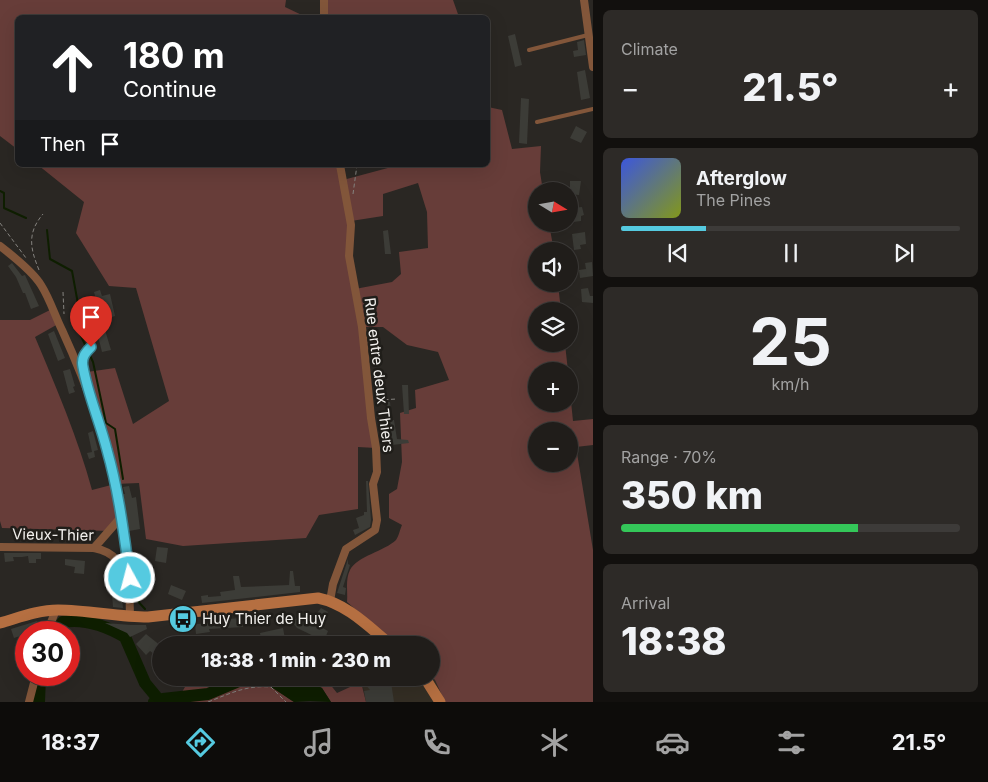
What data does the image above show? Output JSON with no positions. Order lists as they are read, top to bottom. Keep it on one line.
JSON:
{"streets":{"street":["Rue entre deux Thiers","Vieux-Thier"]},"places":{"bus stop":["Huy Thier de Huy"]},"north":"right","page":{"tile":["Climate",["25","km/h"],["Range · 70%","350 km"],["Arrival","18:38"]],"turn":["180 m","Continue"],"heat":["−","21.5°","+"],"then":"Then","song":["Afterglow","The Pines"],"map_buttons":["+","−"],"limit":"30","trip":"18:38 · 1 min · 230 m","tabs":["18:37","21.5°"]}}
